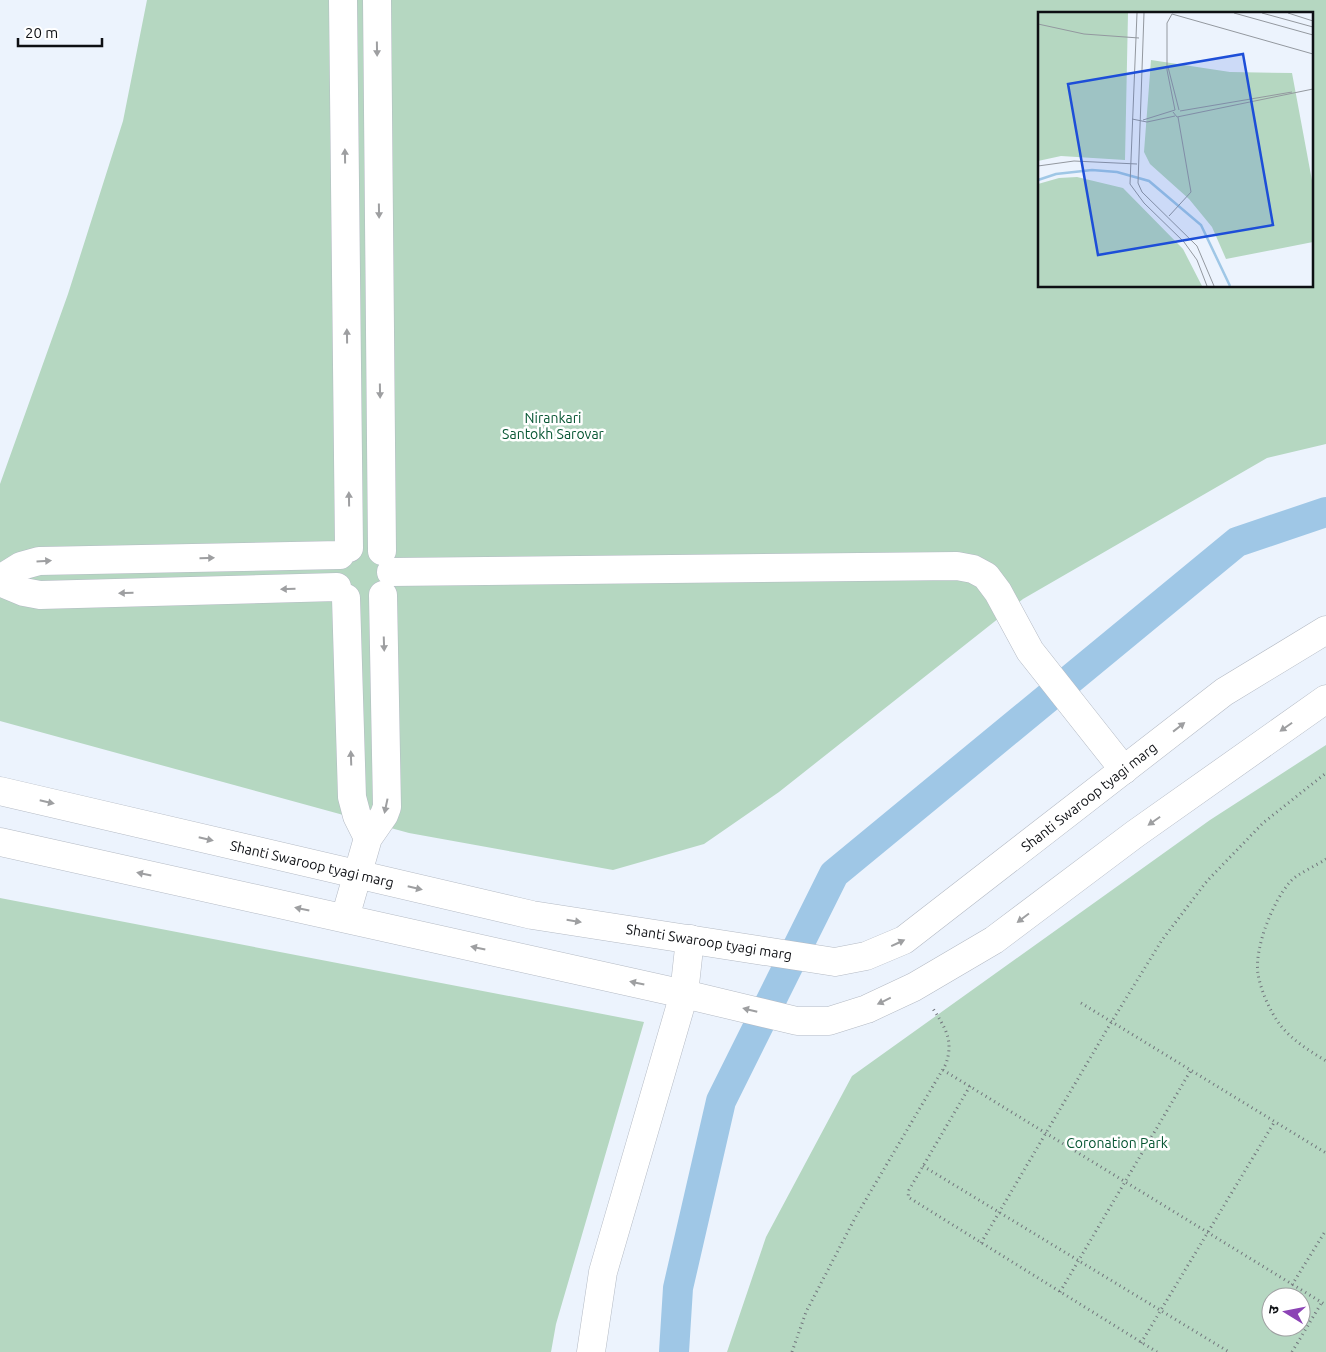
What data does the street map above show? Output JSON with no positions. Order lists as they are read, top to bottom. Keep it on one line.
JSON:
{"streets":{"main road":["Shanti Swaroop tyagi marg"]},"parks":["Nirankari Santokh Sarovar","Coronation Park"],"scale_bar":"20 m","north":"left"}
